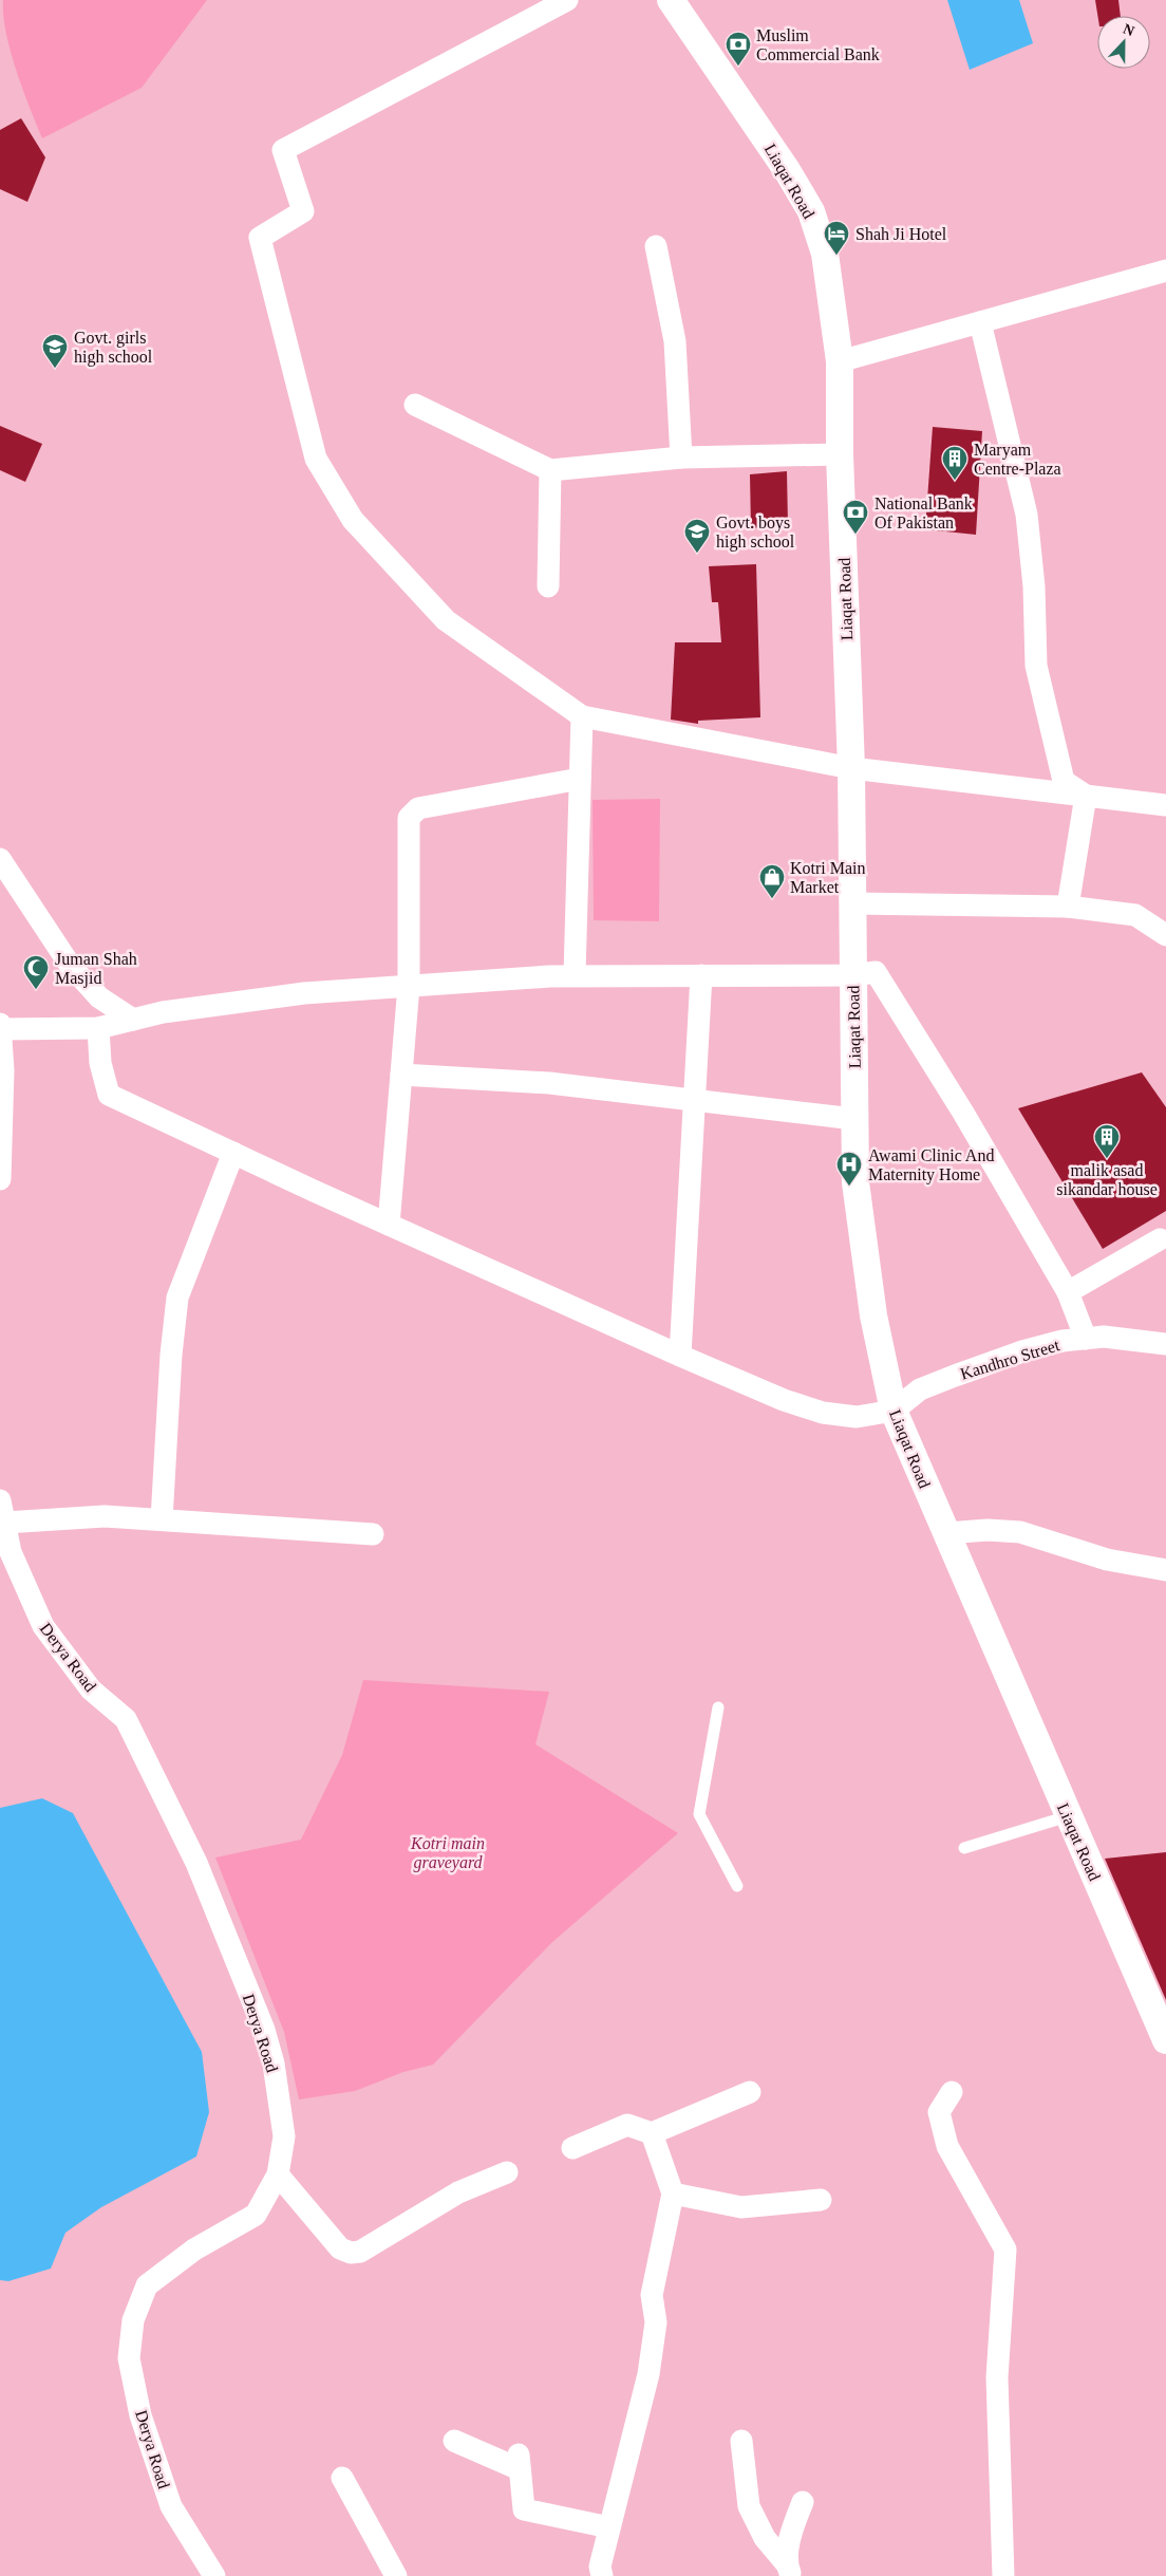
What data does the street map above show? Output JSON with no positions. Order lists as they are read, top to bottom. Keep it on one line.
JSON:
{"streets":{"street":["Liaqat Road","Kandhro Street","Derya Road"]},"crossings":[["Liaqat Road","Kandhro Street"]],"parks":["Kotri main graveyard"],"places":{"bank":["Muslim Commercial Bank","National Bank Of Pakistan"],"hotel":["Shah Ji Hotel"],"school or university":["Govt. girls high school","Govt. boys high school"],"building":["Maryam Centre-Plaza","malik asad sikandar house"],"shop":["Kotri Main Market"],"mosque":["Juman Shah Masjid"],"hospital":["Awami Clinic And Maternity Home"]},"north":"top"}
